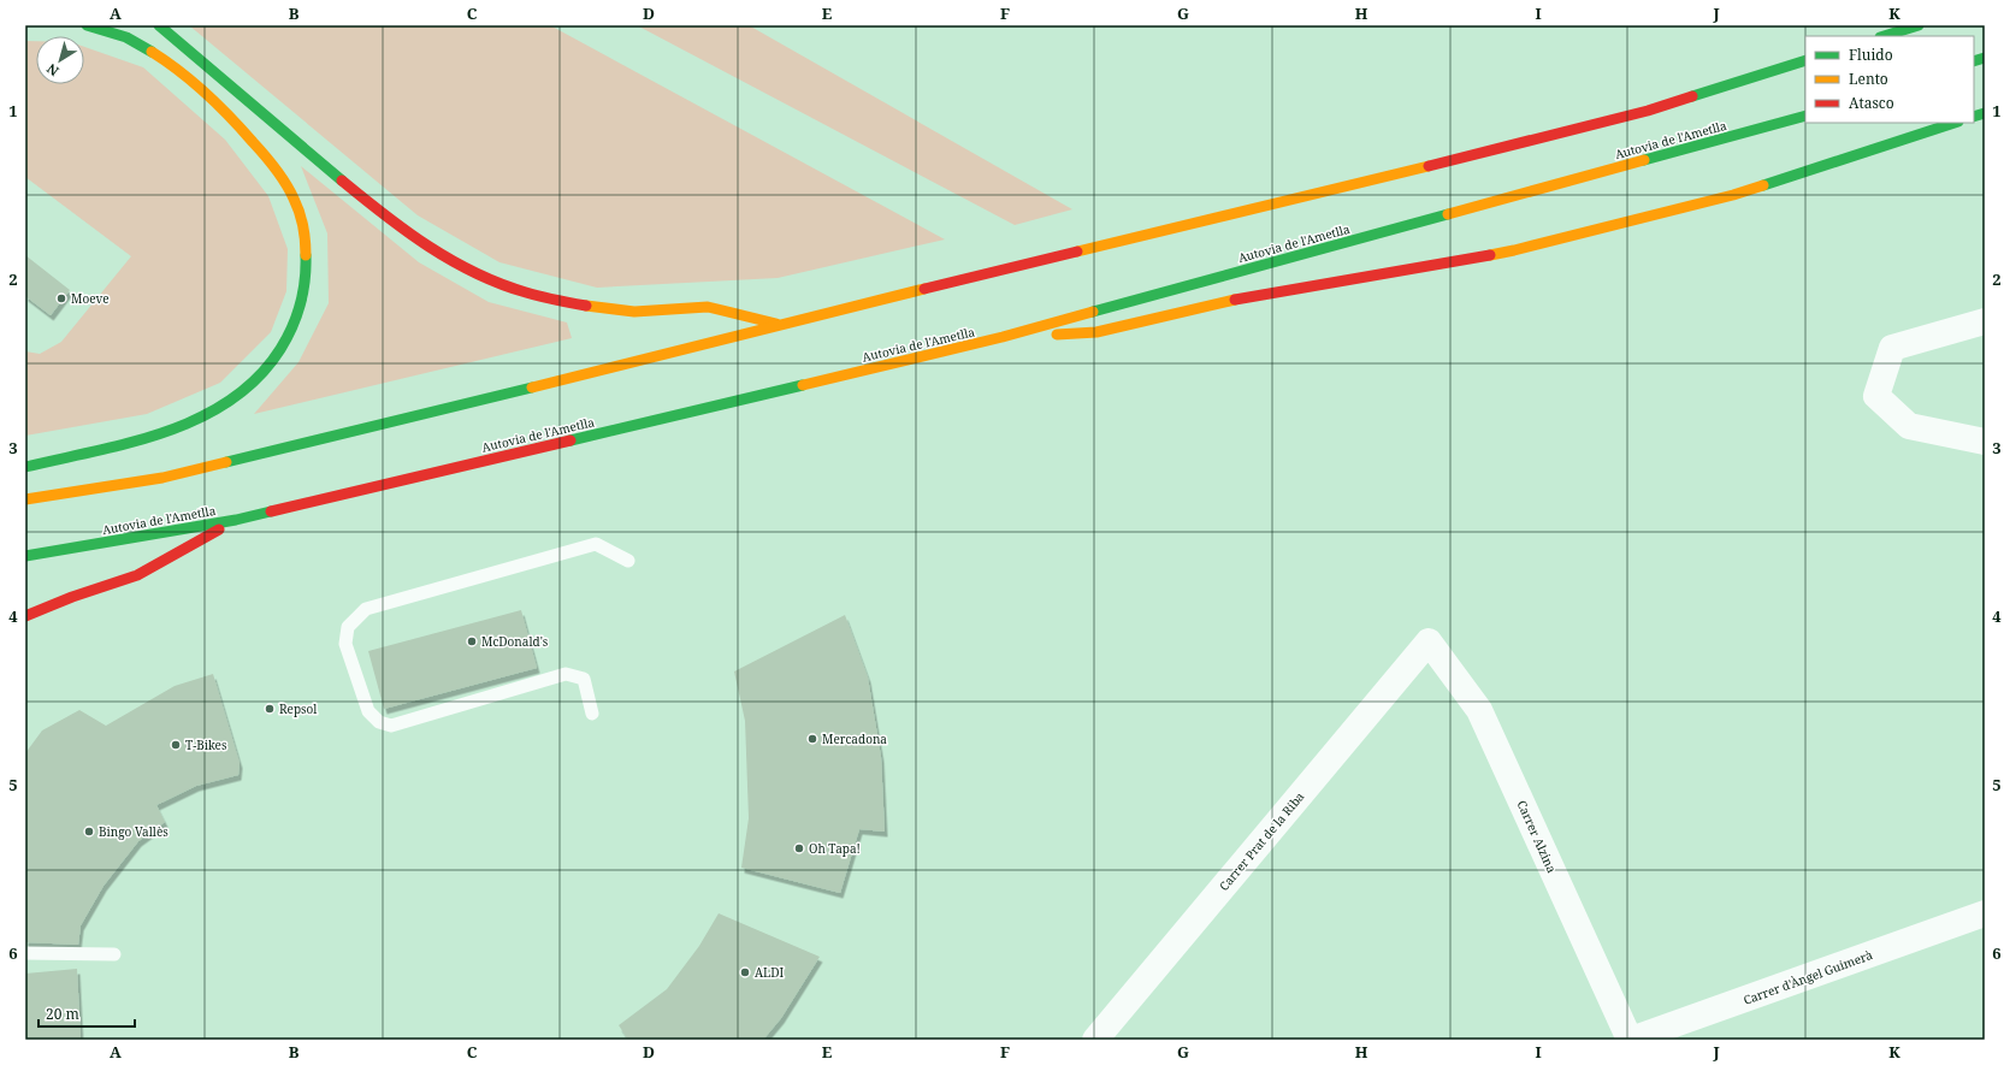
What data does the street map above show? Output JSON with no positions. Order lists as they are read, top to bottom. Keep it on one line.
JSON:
{"streets":{"highway":["Autovia de l'Ametlla"],"street":["Carrer Alzina","Carrer Prat de la Riba","Carrer d'Àngel Guimerà"]},"crossings":[["Carrer Alzina","Carrer Prat de la Riba"],["Carrer Alzina","Carrer d'Àngel Guimerà"]],"places":["Moeve","McDonald's","Repsol","Mercadona","T-Bikes","Bingo Vallès","Oh Tapa!","ALDI"],"legend":["Fluido","Lento","Atasco"],"scale_bar":"20 m","north":"bottom left","grid":{"columns":["A","B","C","D","E","F","G","H","I","J","K"],"rows":["1","2","3","4","5","6"]}}
